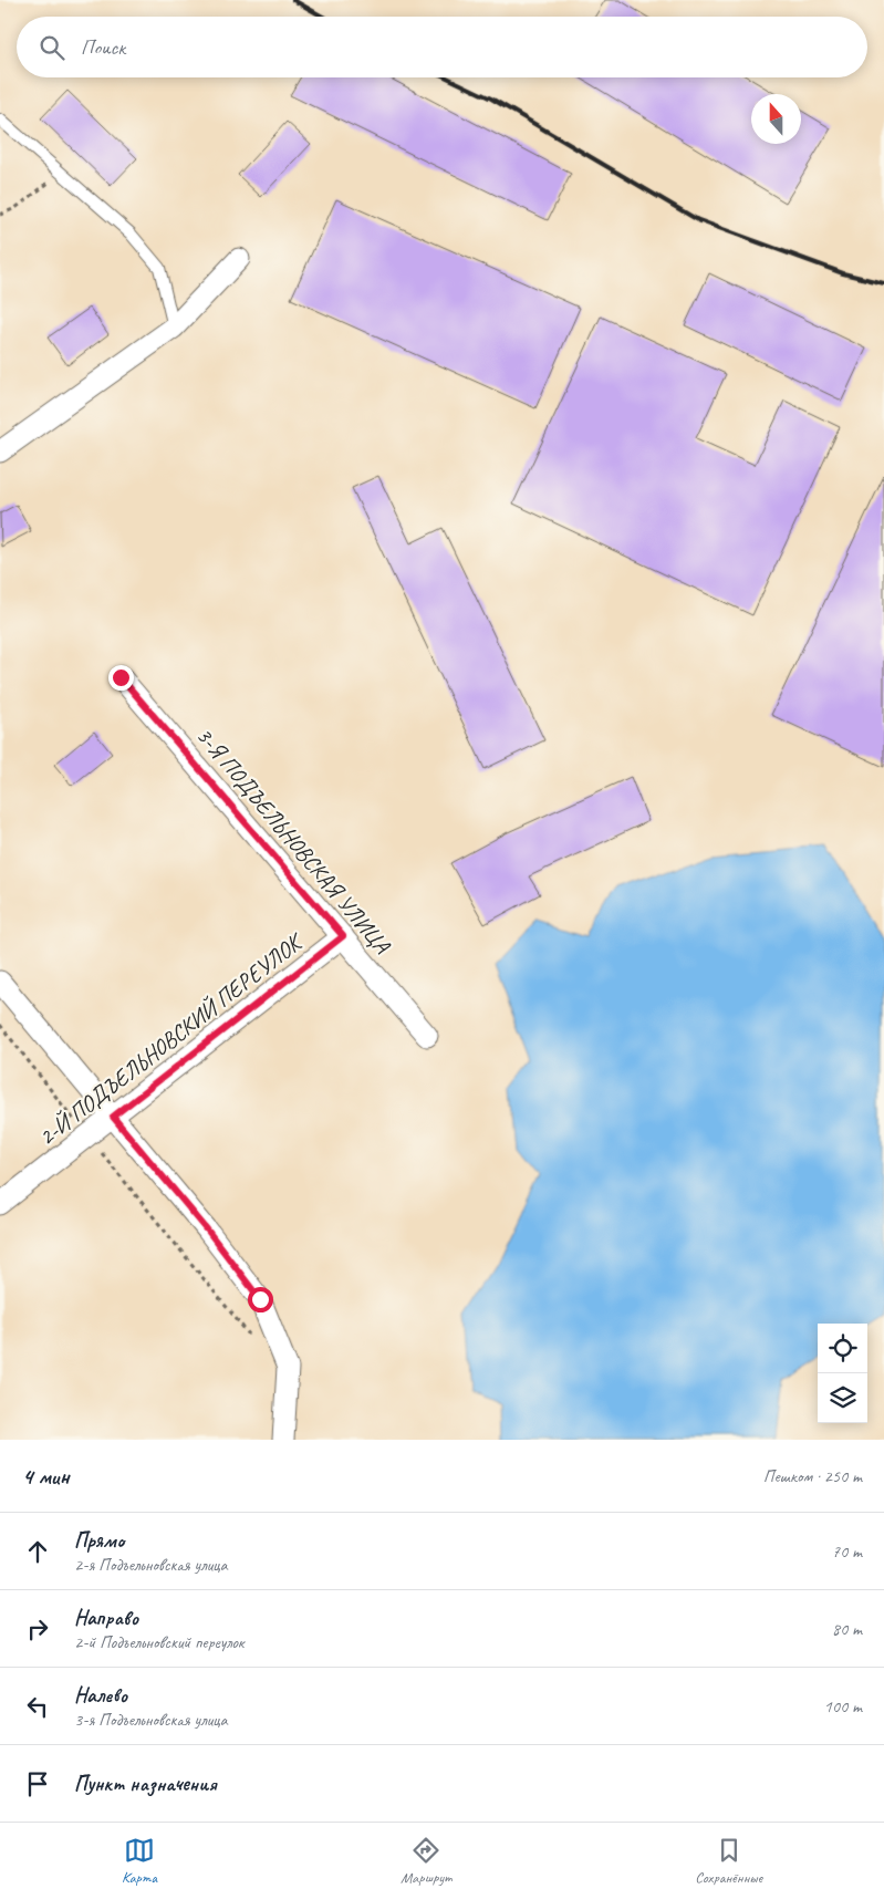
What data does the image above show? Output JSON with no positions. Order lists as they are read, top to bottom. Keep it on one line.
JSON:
{"streets":{"street":["3-Я ПОДЪЕЛЬНОВСКАЯ УЛИЦА","2-Й ПОДЪЕЛЬНОВСКИЙ ПЕРЕУЛОК"]},"crossings":[["3-Я ПОДЪЕЛЬНОВСКАЯ УЛИЦА","2-Й ПОДЪЕЛЬНОВСКИЙ ПЕРЕУЛОК"]],"north":"top","page":{"search":"Поиск","heading":["4 мин","Пешком · 250 m"],"list":[["Прямо","2-я Подъельновская улица","70 m"],["Направо","2-й Подъельновский переулок","80 m"],["Налево","3-я Подъельновская улица","100 m"],"Пункт назначения"],"nav":["Карта","Маршрут","Сохранённые"]}}
